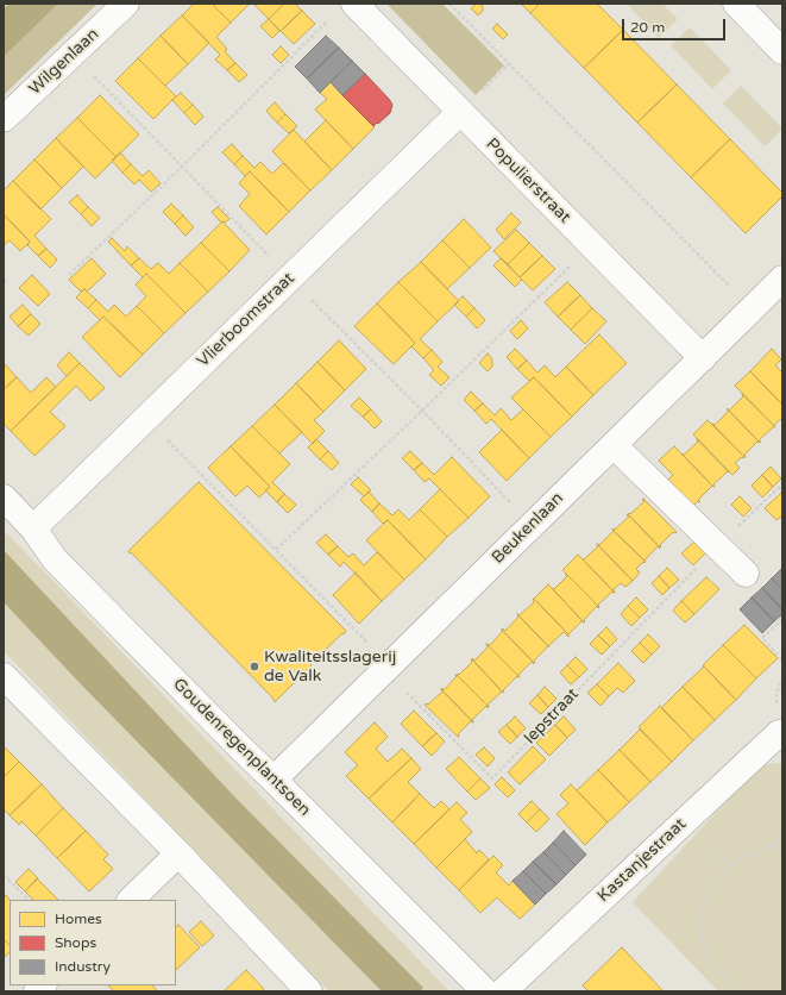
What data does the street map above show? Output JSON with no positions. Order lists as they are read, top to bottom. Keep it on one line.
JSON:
{"streets":{"street":["Wilgenlaan","Populierstraat","Vlierboomstraat","Beukenlaan","Goudenregenplantsoen","Kastanjestraat"],"path":["Iepstraat"]},"crossings":[["Populierstraat","Vlierboomstraat"],["Populierstraat","Beukenlaan"],["Vlierboomstraat","Goudenregenplantsoen"],["Beukenlaan","Iepstraat"],["Beukenlaan","Goudenregenplantsoen"]],"places":["Kwaliteitsslagerij de Valk"],"legend":["Homes","Shops","Industry"],"scale_bar":"20 m"}
